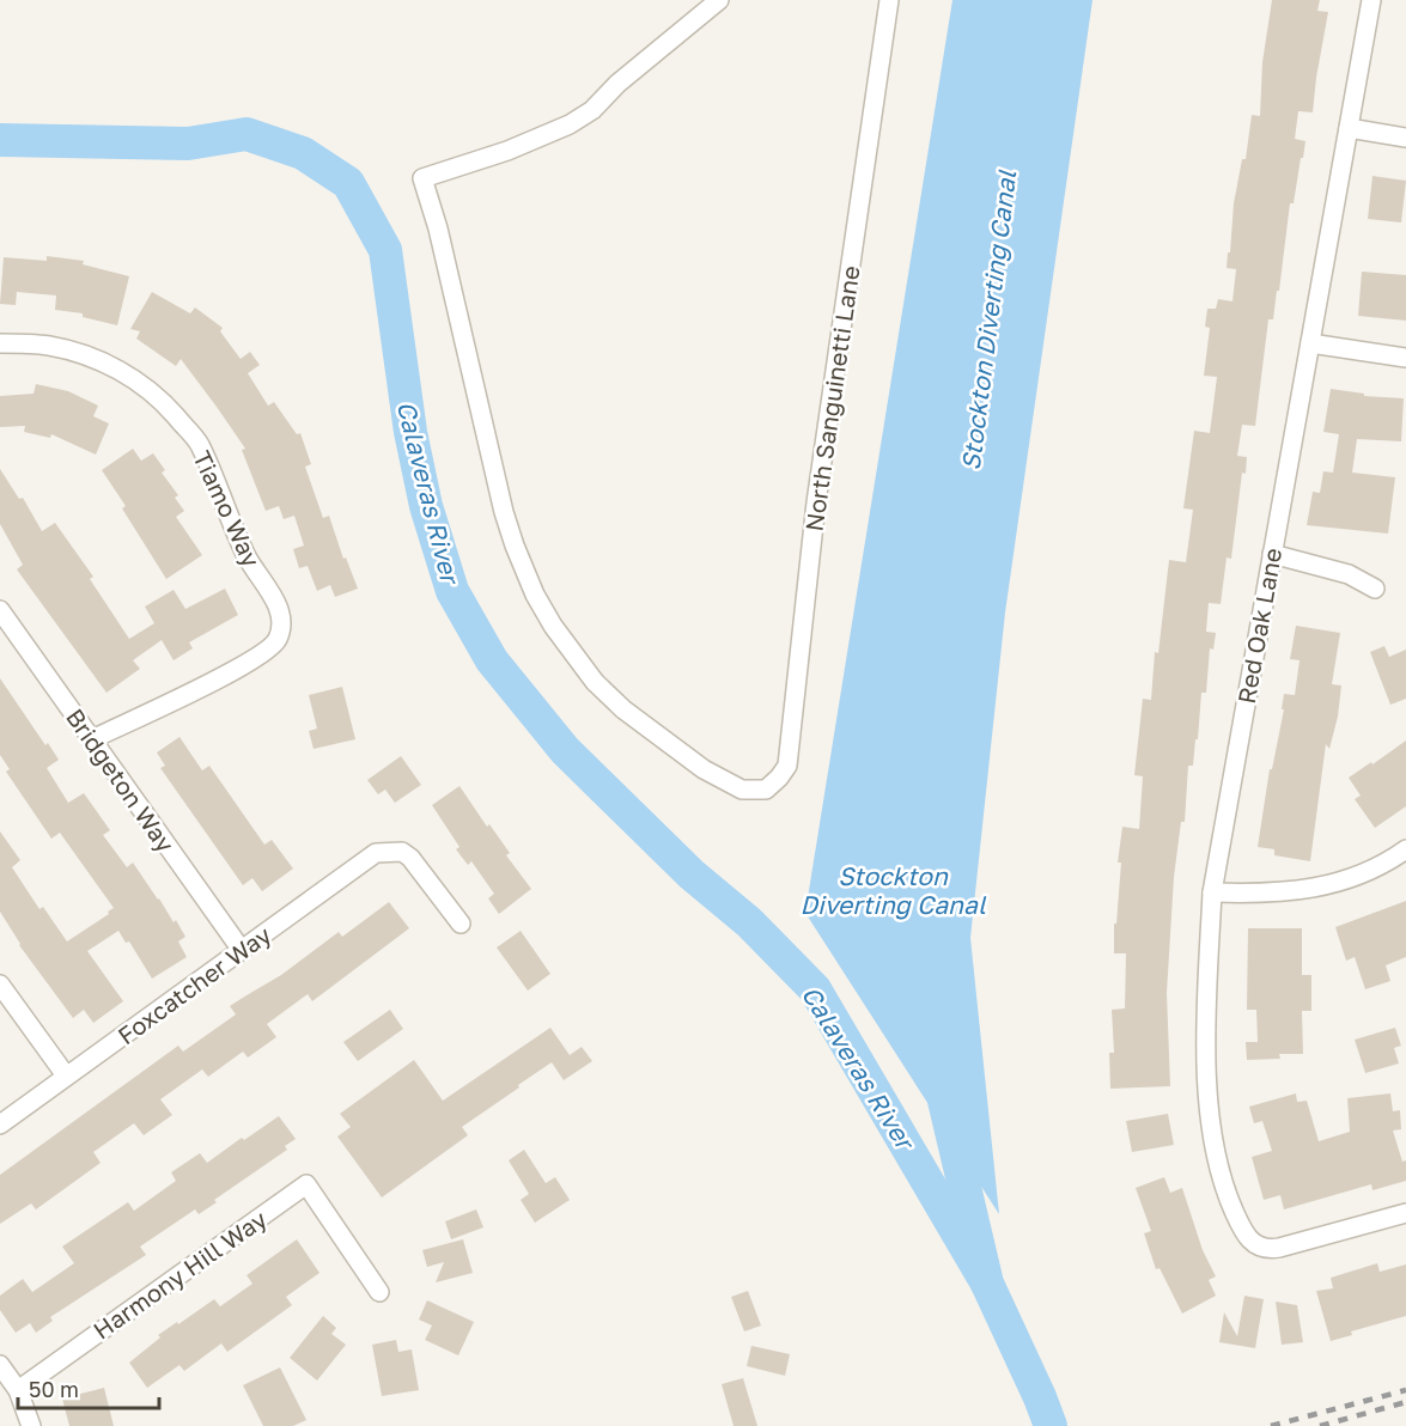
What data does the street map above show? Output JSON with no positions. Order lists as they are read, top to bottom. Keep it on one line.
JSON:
{"streets":{"street":["North Sanguinetti Lane","Tiamo Way","Red Oak Lane","Bridgeton Way","Foxcatcher Way","Harmony Hill Way"]},"crossings":[["Tiamo Way","Bridgeton Way"],["Bridgeton Way","Foxcatcher Way"]],"water":["Stockton Diverting Canal","Calaveras River"],"scale_bar":"50 m"}
